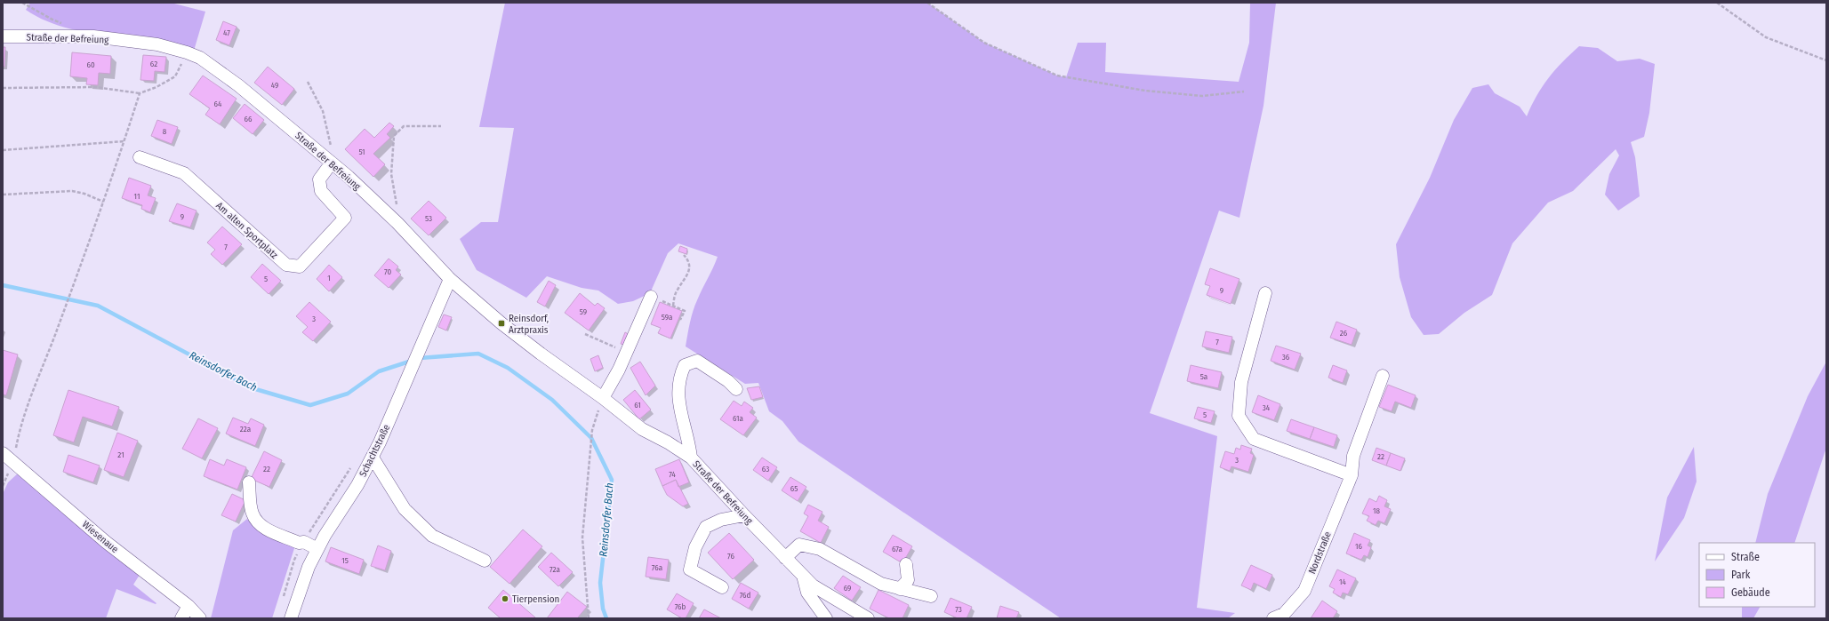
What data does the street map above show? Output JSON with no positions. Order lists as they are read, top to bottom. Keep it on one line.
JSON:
{"streets":{"street":["Straße der Befreiung","Am alten Sportplatz","Schachtstraße","Wiesenaue","Nordstraße"]},"crossings":[["Straße der Befreiung","Am alten Sportplatz"],["Straße der Befreiung","Schachtstraße"]],"water":["Reinsdorfer Bach"],"places":{"transit":["Reinsdorf, Arztpraxis"],"other":["Tierpension"]},"house_numbers":["47","62","60","49","64","66","8","51","11","9","53","7","70","1","5","9","59","59a","3","26","7","36","5a","61","34","5","61a","22a","21","22","3","22","63","74","65","18","16","67a","76","15","76a","72a","14","69","76d","76b","73"],"legend":["Straße","Park","Gebäude"]}
